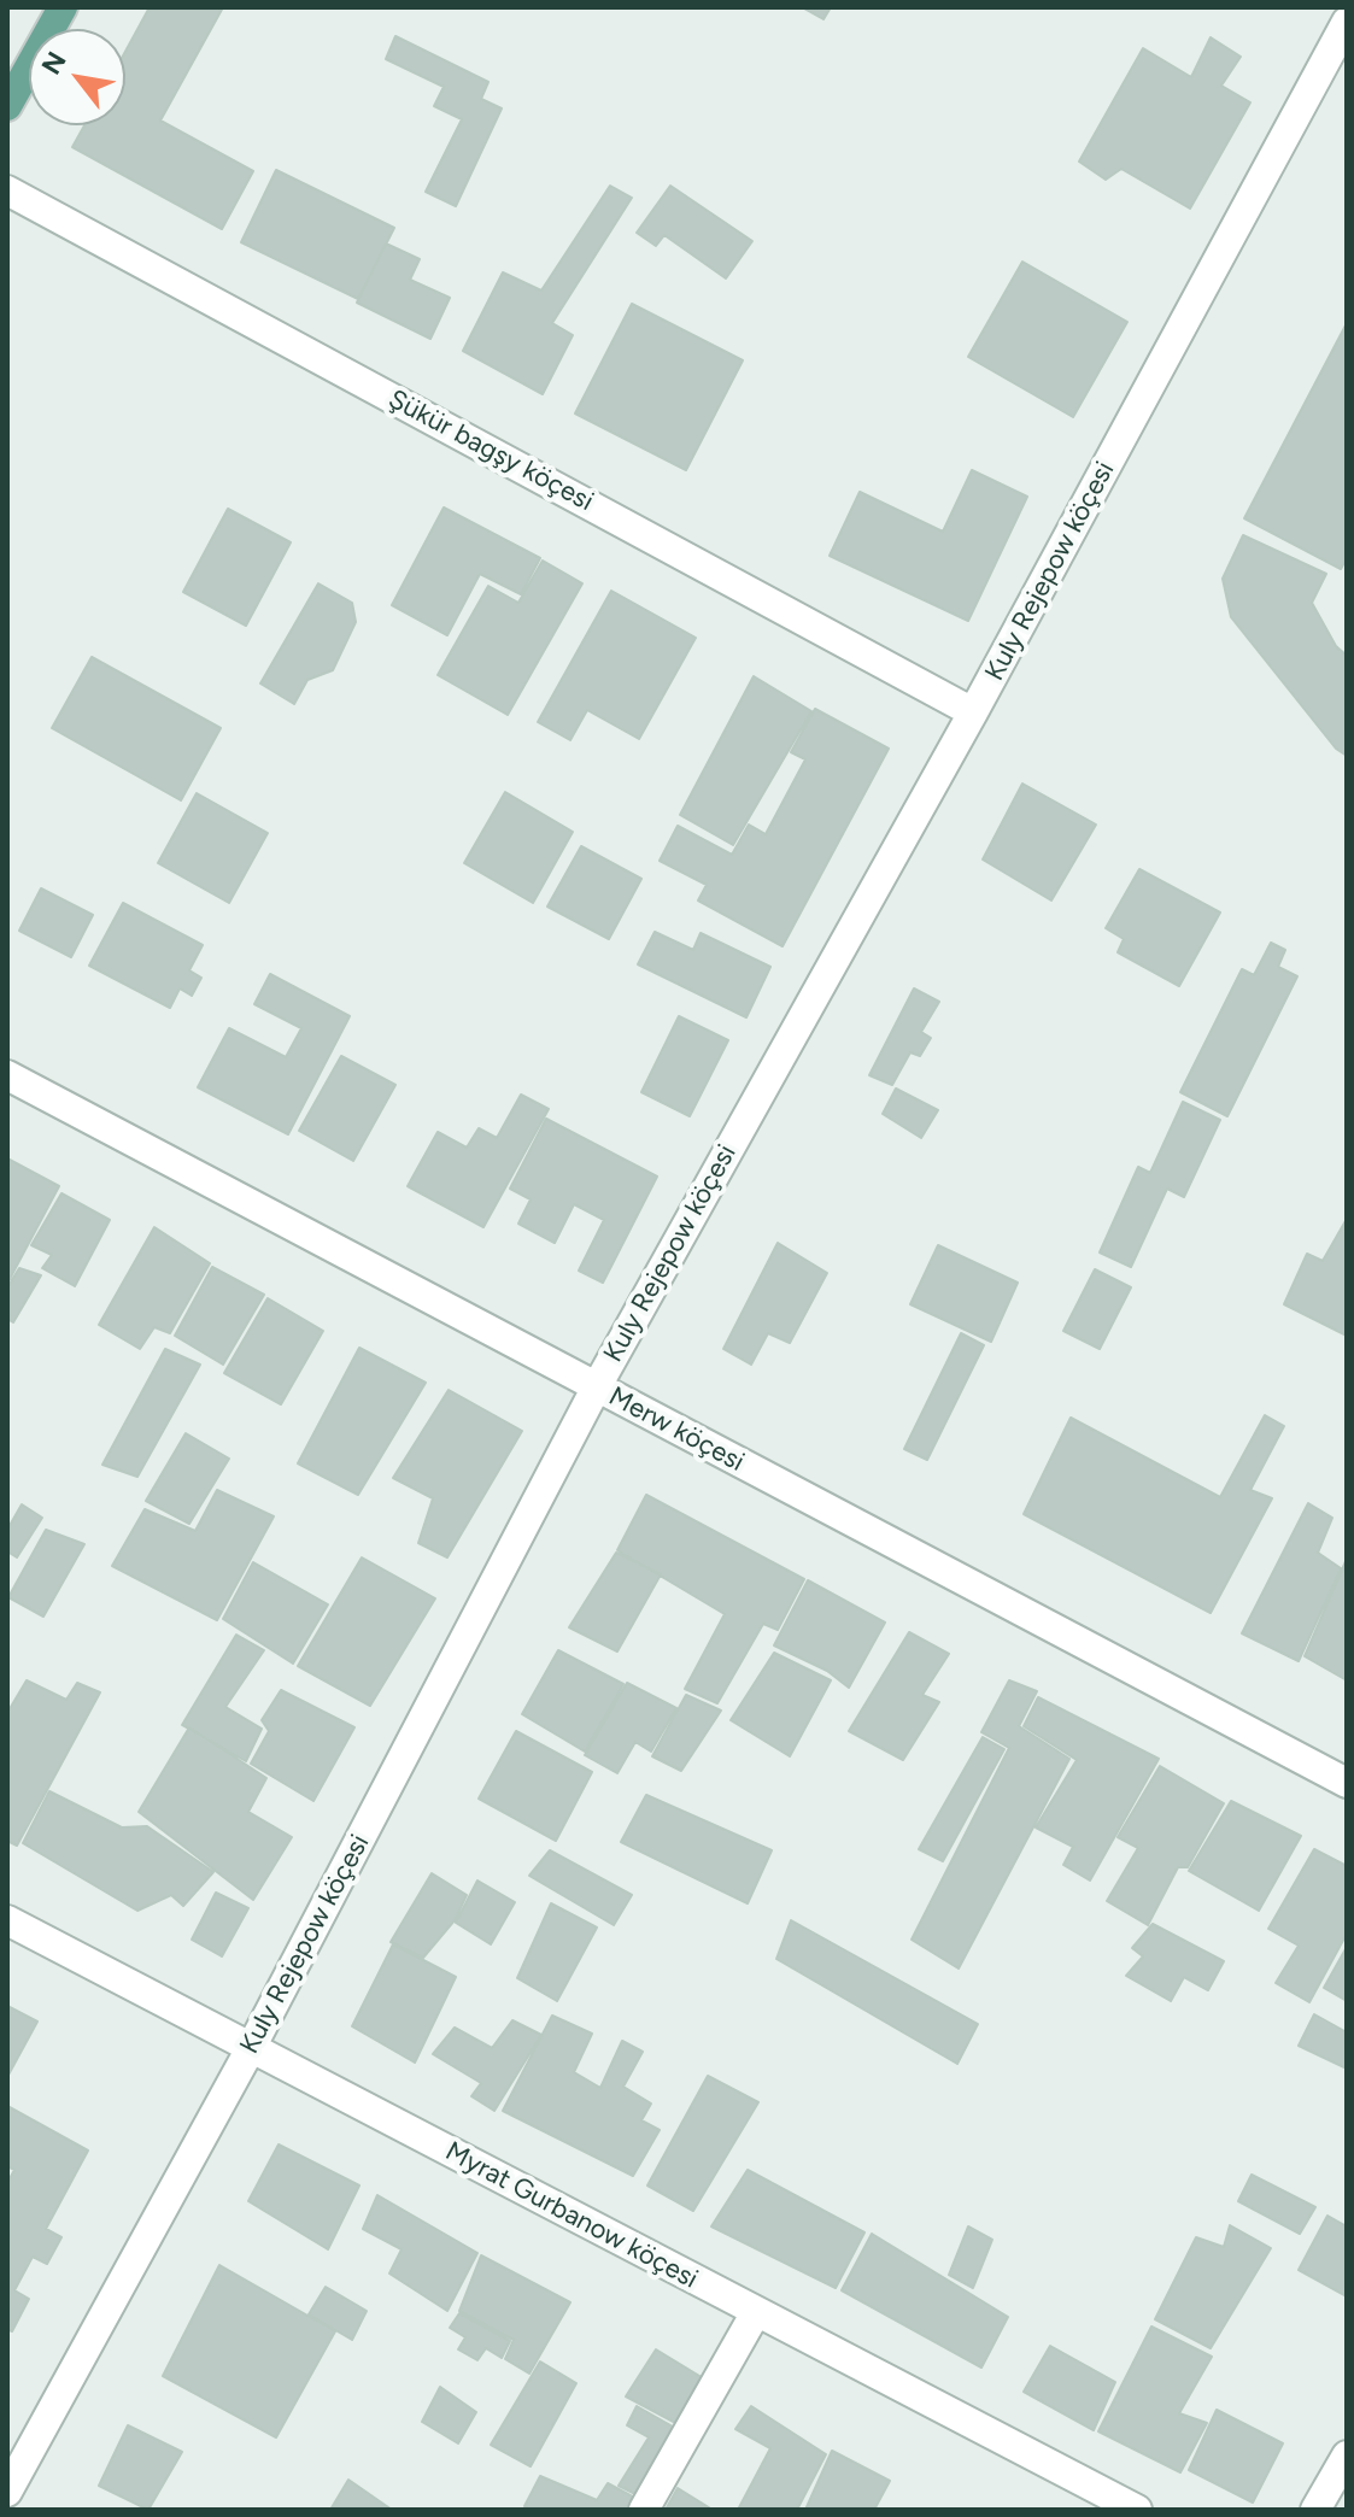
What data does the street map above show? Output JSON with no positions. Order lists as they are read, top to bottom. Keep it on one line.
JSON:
{"streets":{"street":["Şükür bagşy köçesi","Kuly Rejepow köçesi","Merw köçesi","Myrat Gurbanow köçesi"]},"crossings":[["Şükür bagşy köçesi","Kuly Rejepow köçesi"],["Kuly Rejepow köçesi","Merw köçesi"],["Kuly Rejepow köçesi","Myrat Gurbanow köçesi"]],"north":"top left"}
